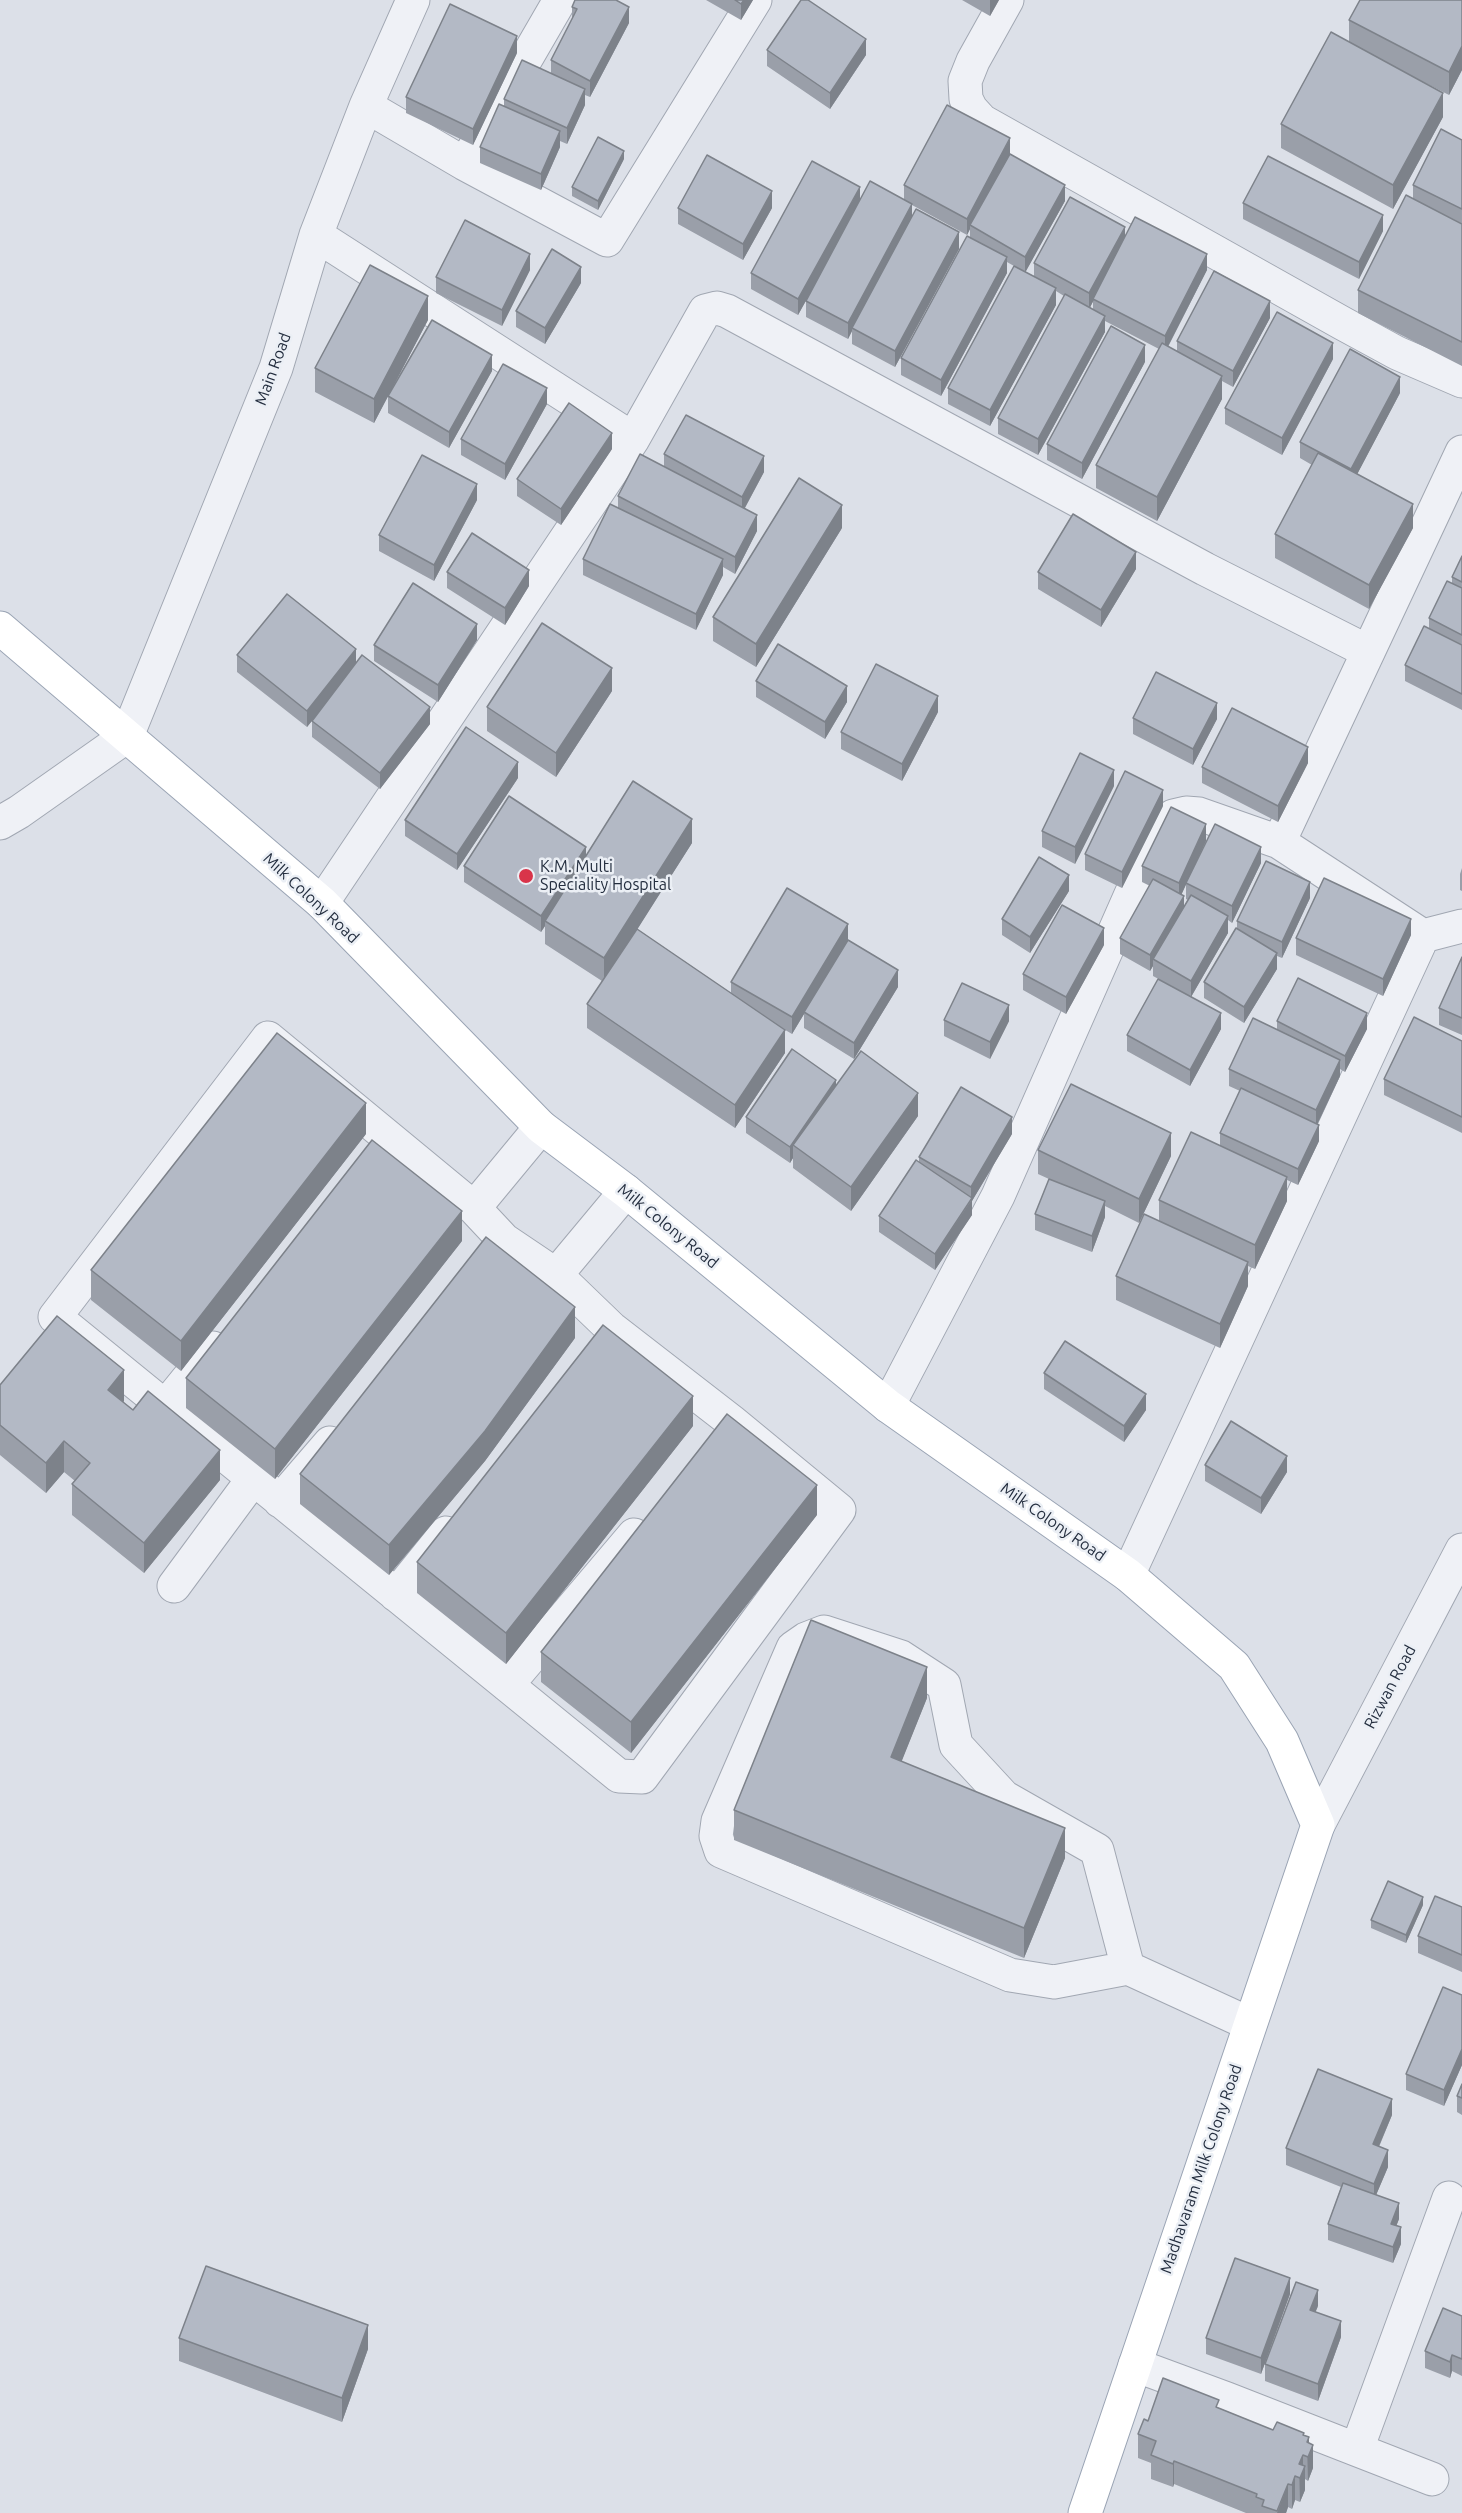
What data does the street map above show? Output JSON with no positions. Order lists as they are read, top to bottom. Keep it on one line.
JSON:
{"streets":{"main road":["Milk Colony Road","Madhavaram Milk Colony Road"],"street":["Main Road","Rizwan Road"]},"crossings":[["Main Road","Milk Colony Road"],["Milk Colony Road","Rizwan Road"],["Milk Colony Road","Madhavaram Milk Colony Road"],["Rizwan Road","Madhavaram Milk Colony Road"]],"places":["K.M. Multi Speciality Hospital"]}
